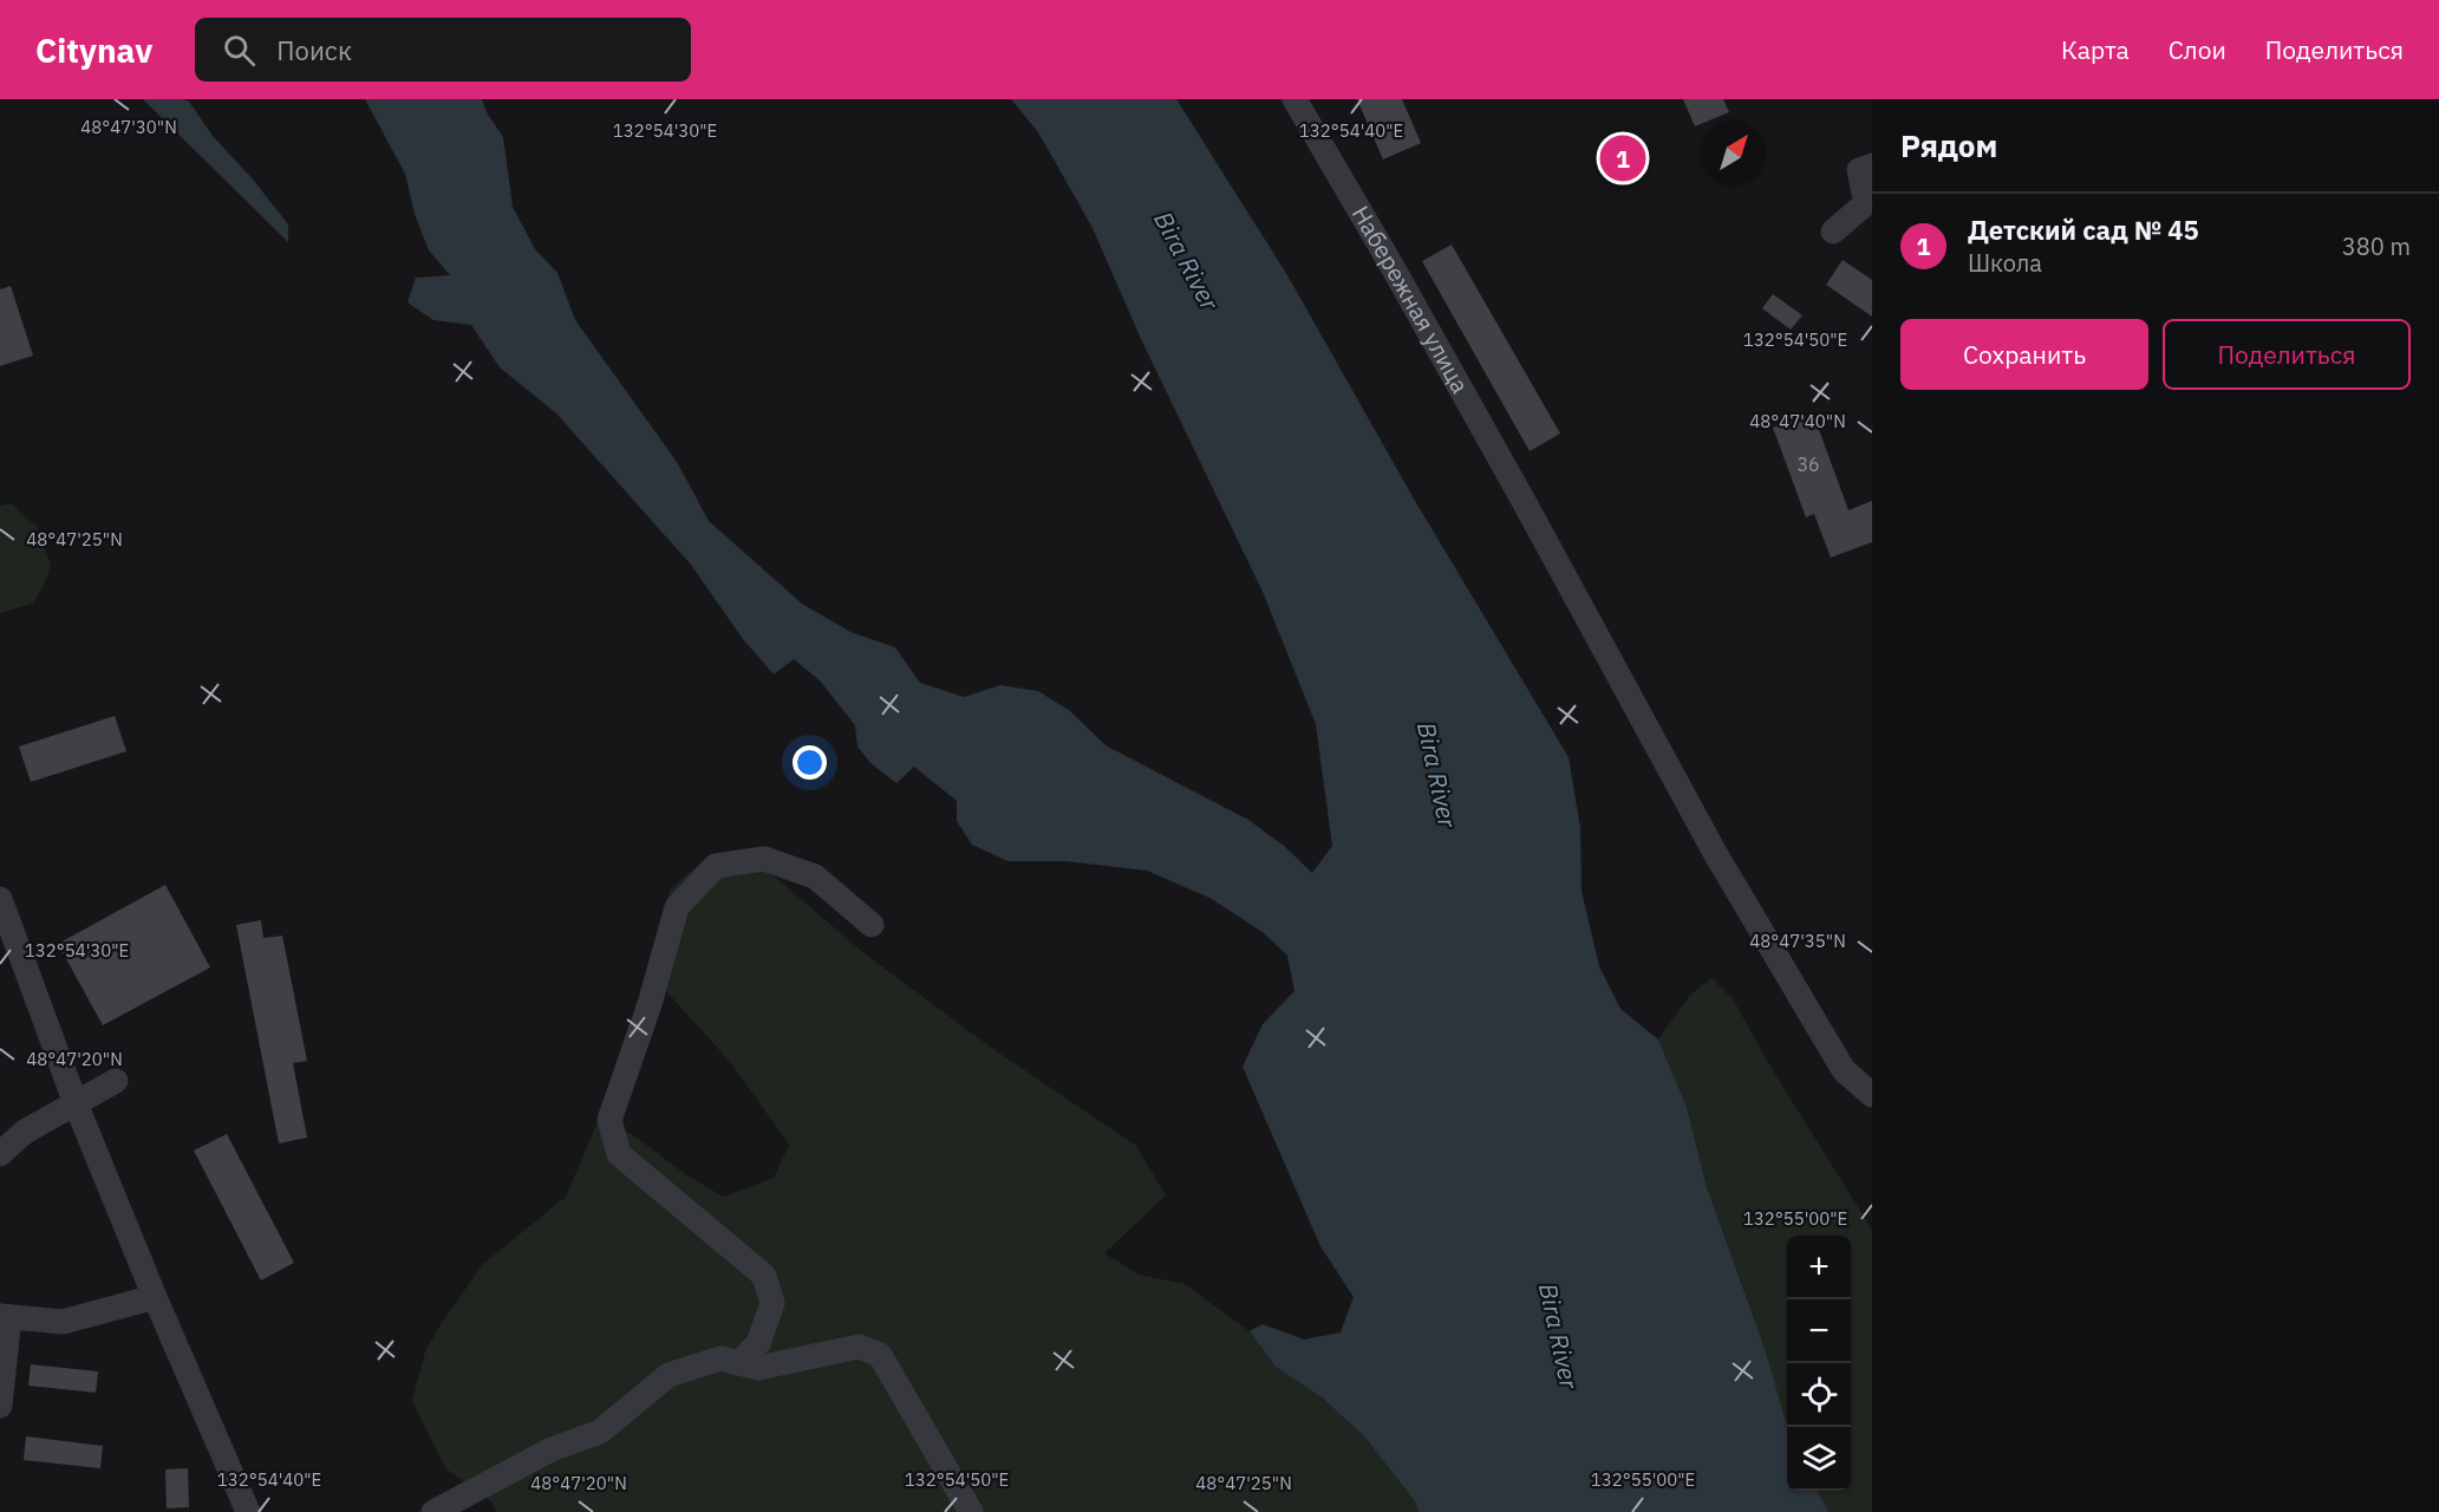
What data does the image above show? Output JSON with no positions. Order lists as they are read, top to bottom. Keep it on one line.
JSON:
{"streets":{"street":["Набережная улица"]},"water":["Bira River"],"house_numbers":["36"],"north":"top right","page":{"header":"Citynav","search":"Поиск","nav":["Карта","Слои","Поделиться"],"heading":"Рядом","pins":"1","list":[{"mark":"1","name":"Детский сад № 45","note":"Школа","value":"380 m"}],"buttons":["Сохранить","Поделиться"],"map_buttons":["+","−"]},"coordinates":["48°47'30\"N","132°54'30\"E","132°54'40\"E","132°54'50\"E","48°47'40\"N","48°47'25\"N","48°47'35\"N","48°47'20\"N","132°55'00\"E"]}
